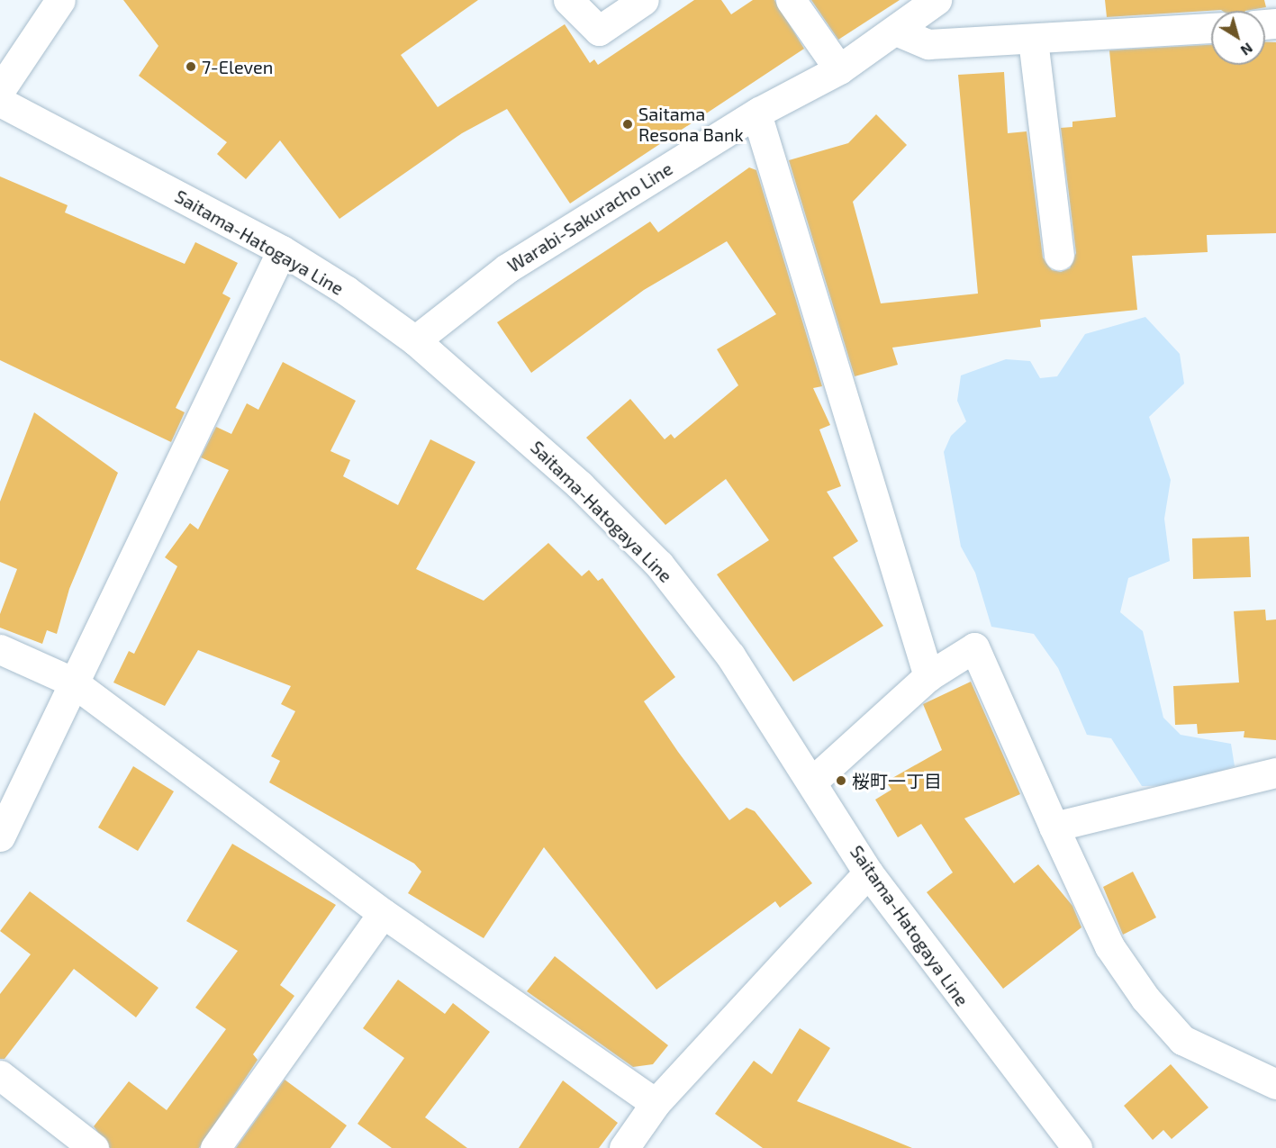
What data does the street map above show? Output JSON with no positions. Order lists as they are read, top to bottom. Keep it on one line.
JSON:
{"streets":{"street":["Warabi-Sakuracho Line","Saitama-Hatogaya Line"]},"crossings":[["Warabi-Sakuracho Line","Saitama-Hatogaya Line"]],"places":["7-Eleven","Saitama Resona Bank","桜町一丁目"],"north":"bottom right"}
